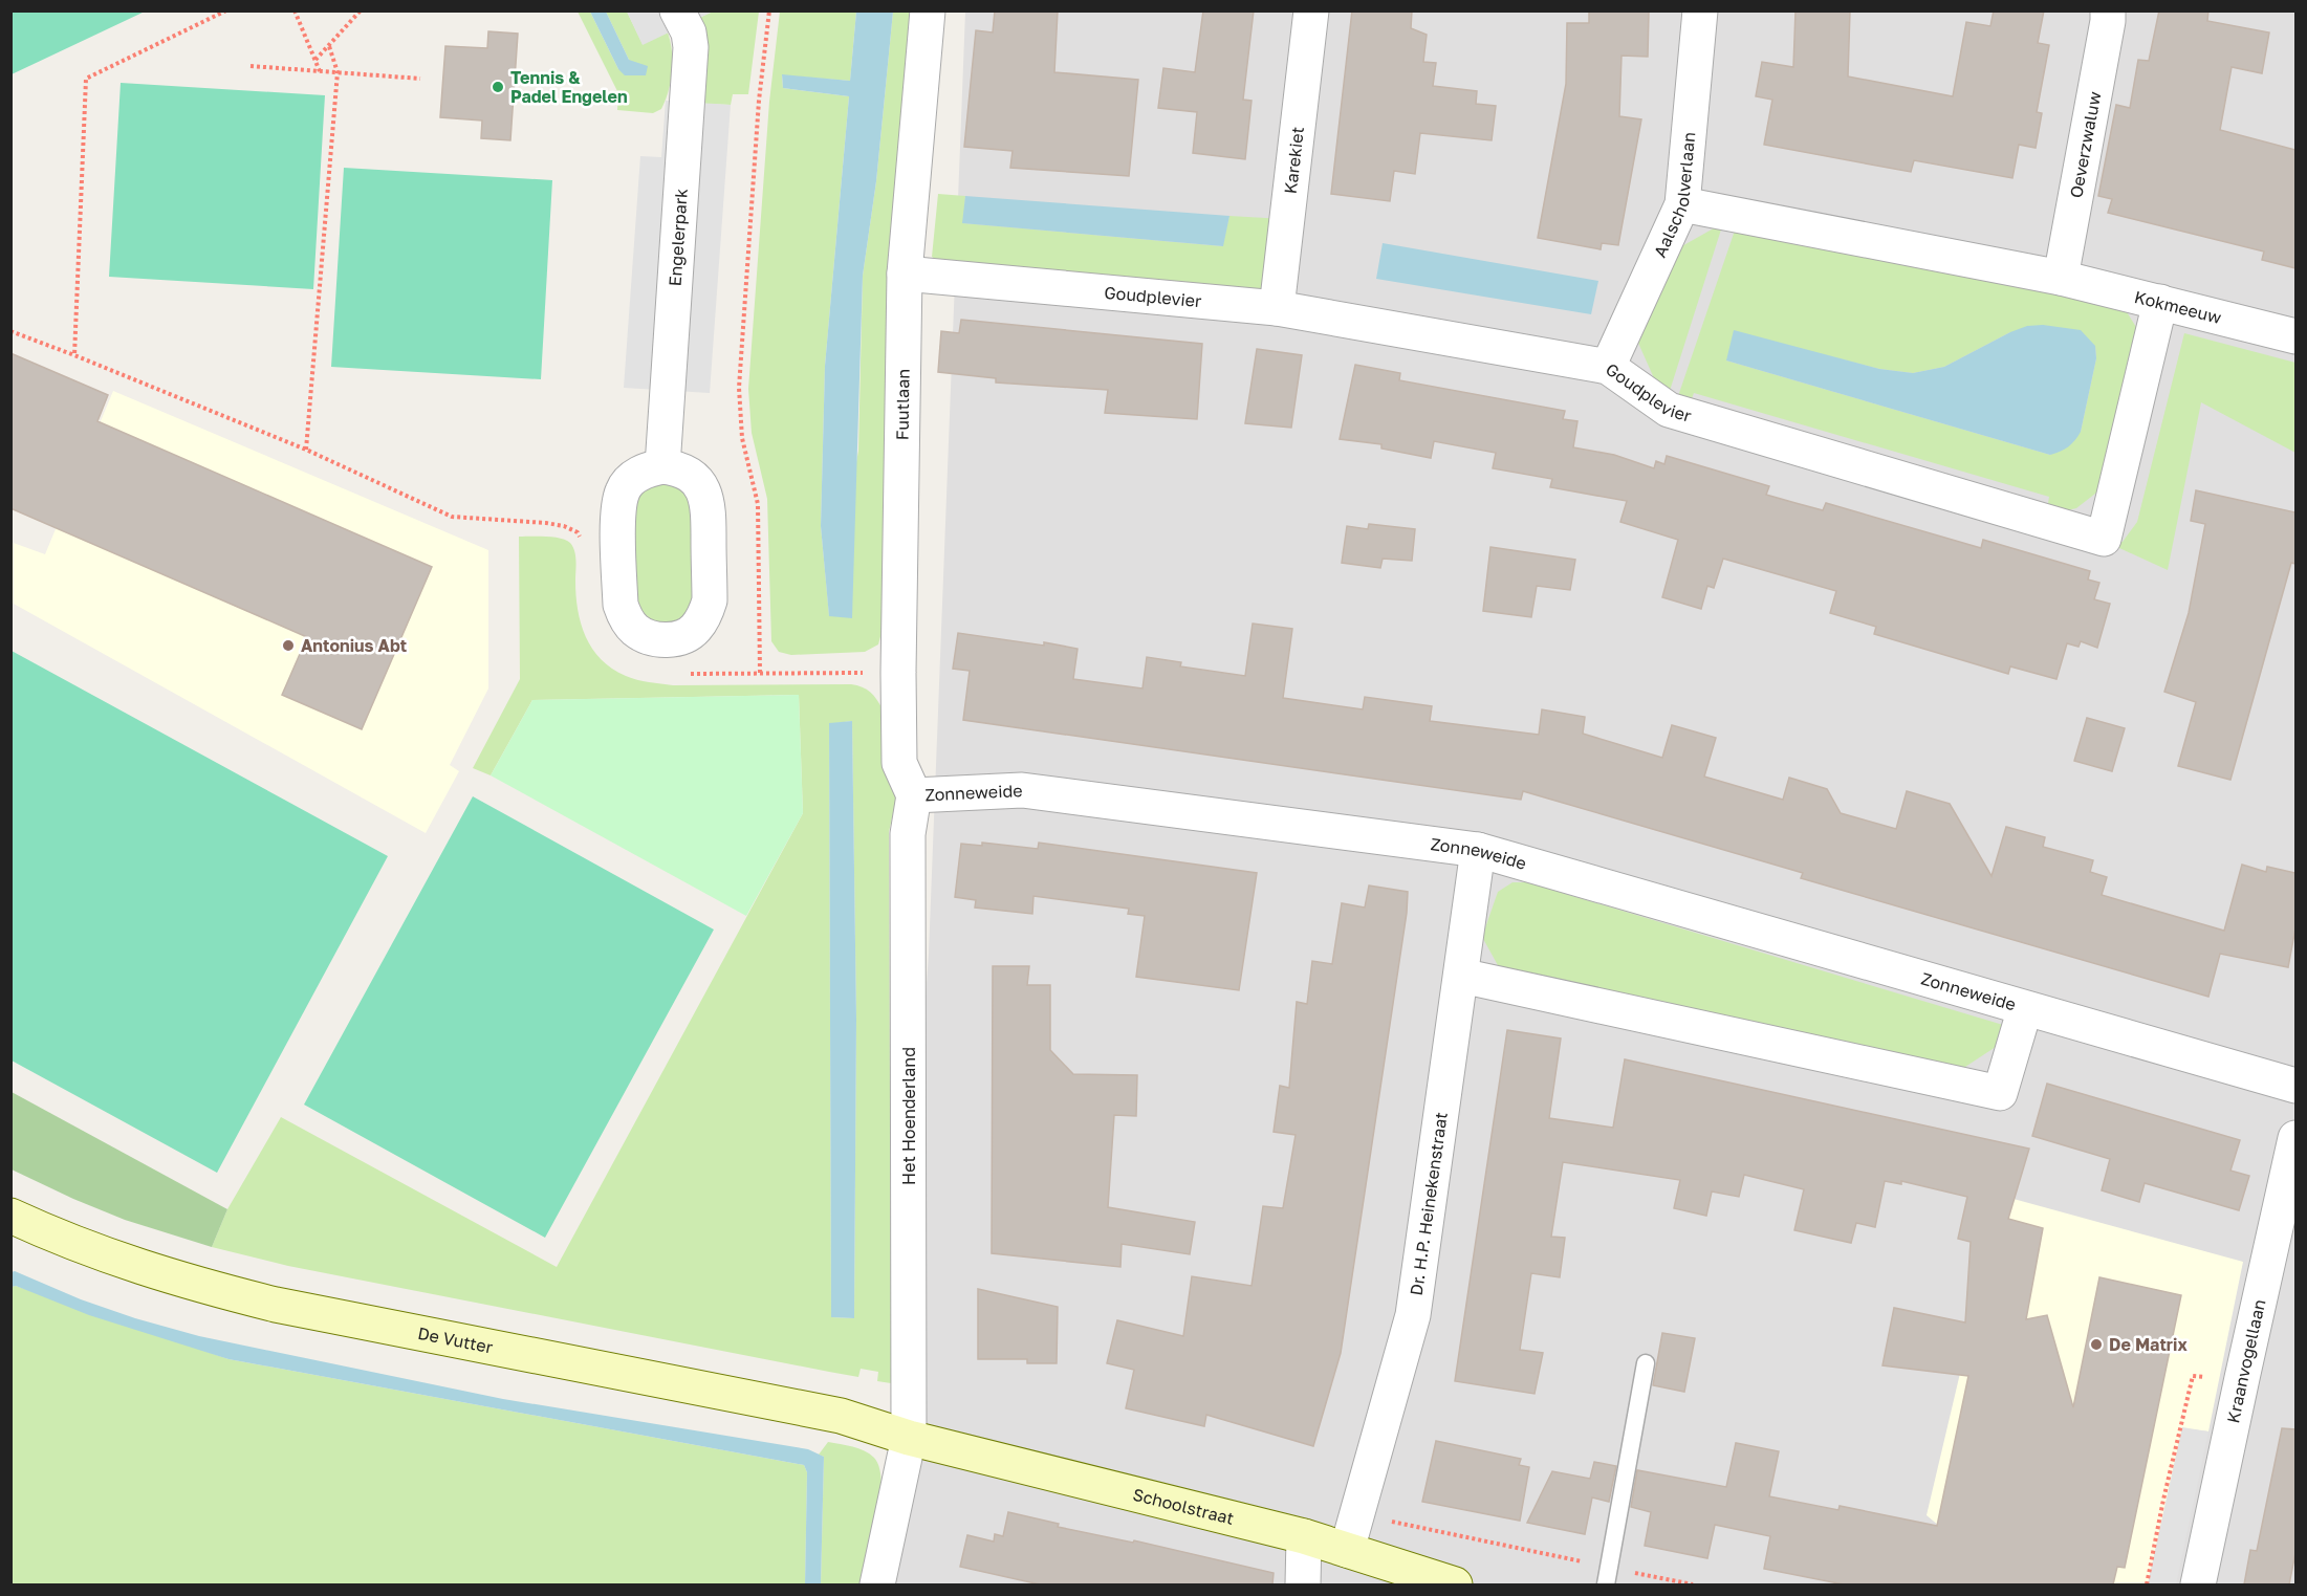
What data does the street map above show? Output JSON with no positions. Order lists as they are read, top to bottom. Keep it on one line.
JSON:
{"streets":{"street":["Oeverzwaluw","Karekiet","Aalscholverlaan","Engelerpark","Goudplevier","Kokmeeuw","Fuutlaan","Zonneweide","Het Hoenderland","Dr. H.P. Heinekenstraat","De Vutter","Kraanvogellaan","Schoolstraat"]},"crossings":[["Oeverzwaluw","Kokmeeuw"],["Karekiet","Goudplevier"],["Aalscholverlaan","Goudplevier"],["Goudplevier","Kokmeeuw"],["Goudplevier","Fuutlaan"],["Fuutlaan","Zonneweide"],["Fuutlaan","Het Hoenderland"],["Zonneweide","Het Hoenderland"],["Zonneweide","Dr. H.P. Heinekenstraat"],["Het Hoenderland","De Vutter"],["Het Hoenderland","Schoolstraat"],["Dr. H.P. Heinekenstraat","Schoolstraat"],["De Vutter","Schoolstraat"]],"places":["Tennis & Padel Engelen","Antonius Abt","De Matrix"]}
